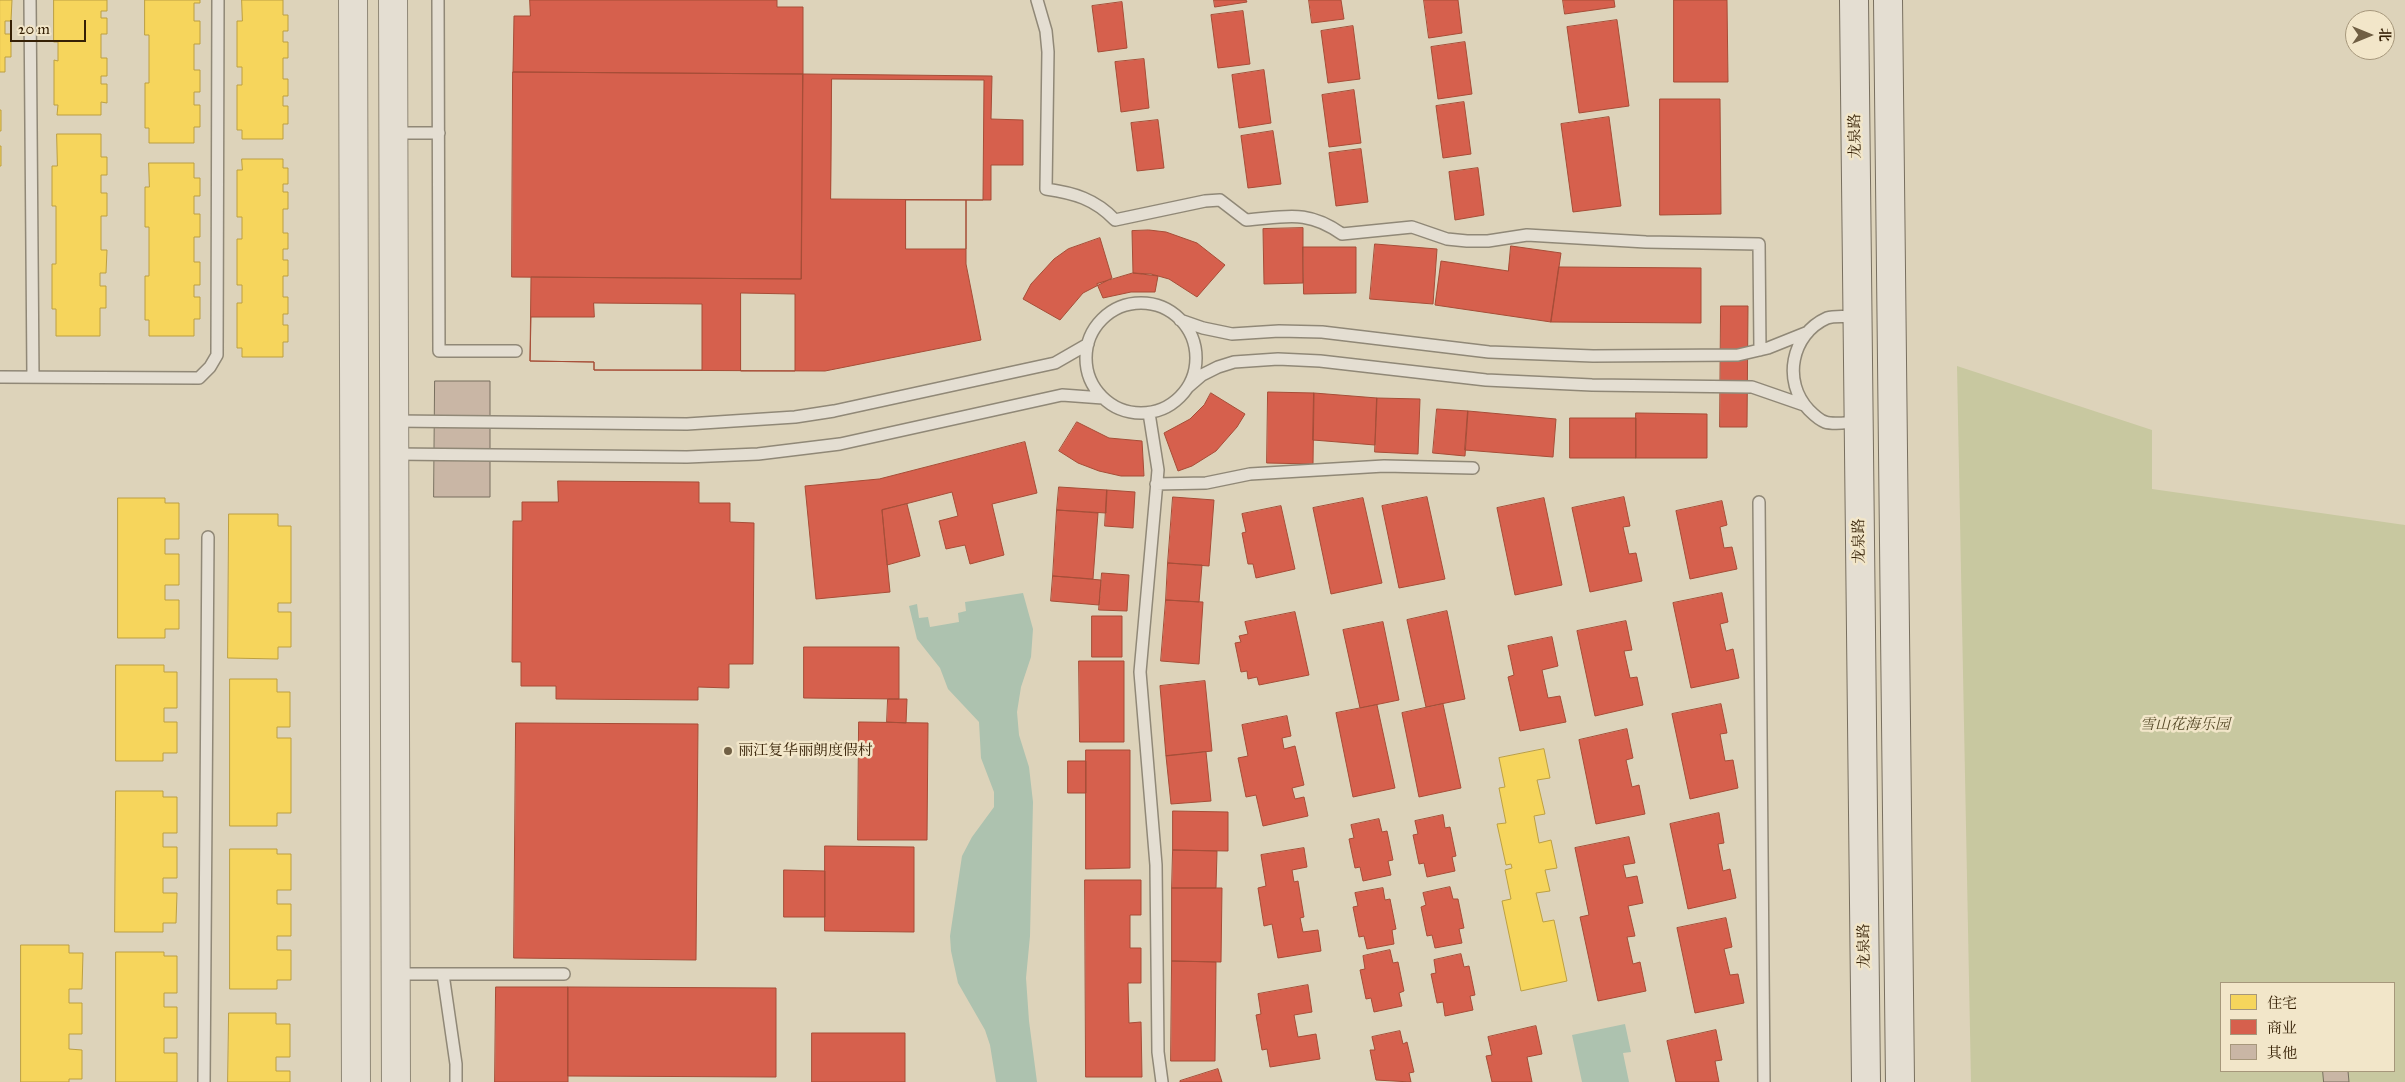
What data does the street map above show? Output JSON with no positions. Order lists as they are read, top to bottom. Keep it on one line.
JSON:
{"streets":{"street":["龙泉路"]},"parks":["雪山花海乐园"],"places":["丽江复华丽朗度假村"],"legend":["住宅","商业","其他"],"scale_bar":"20 m","north":"right"}
